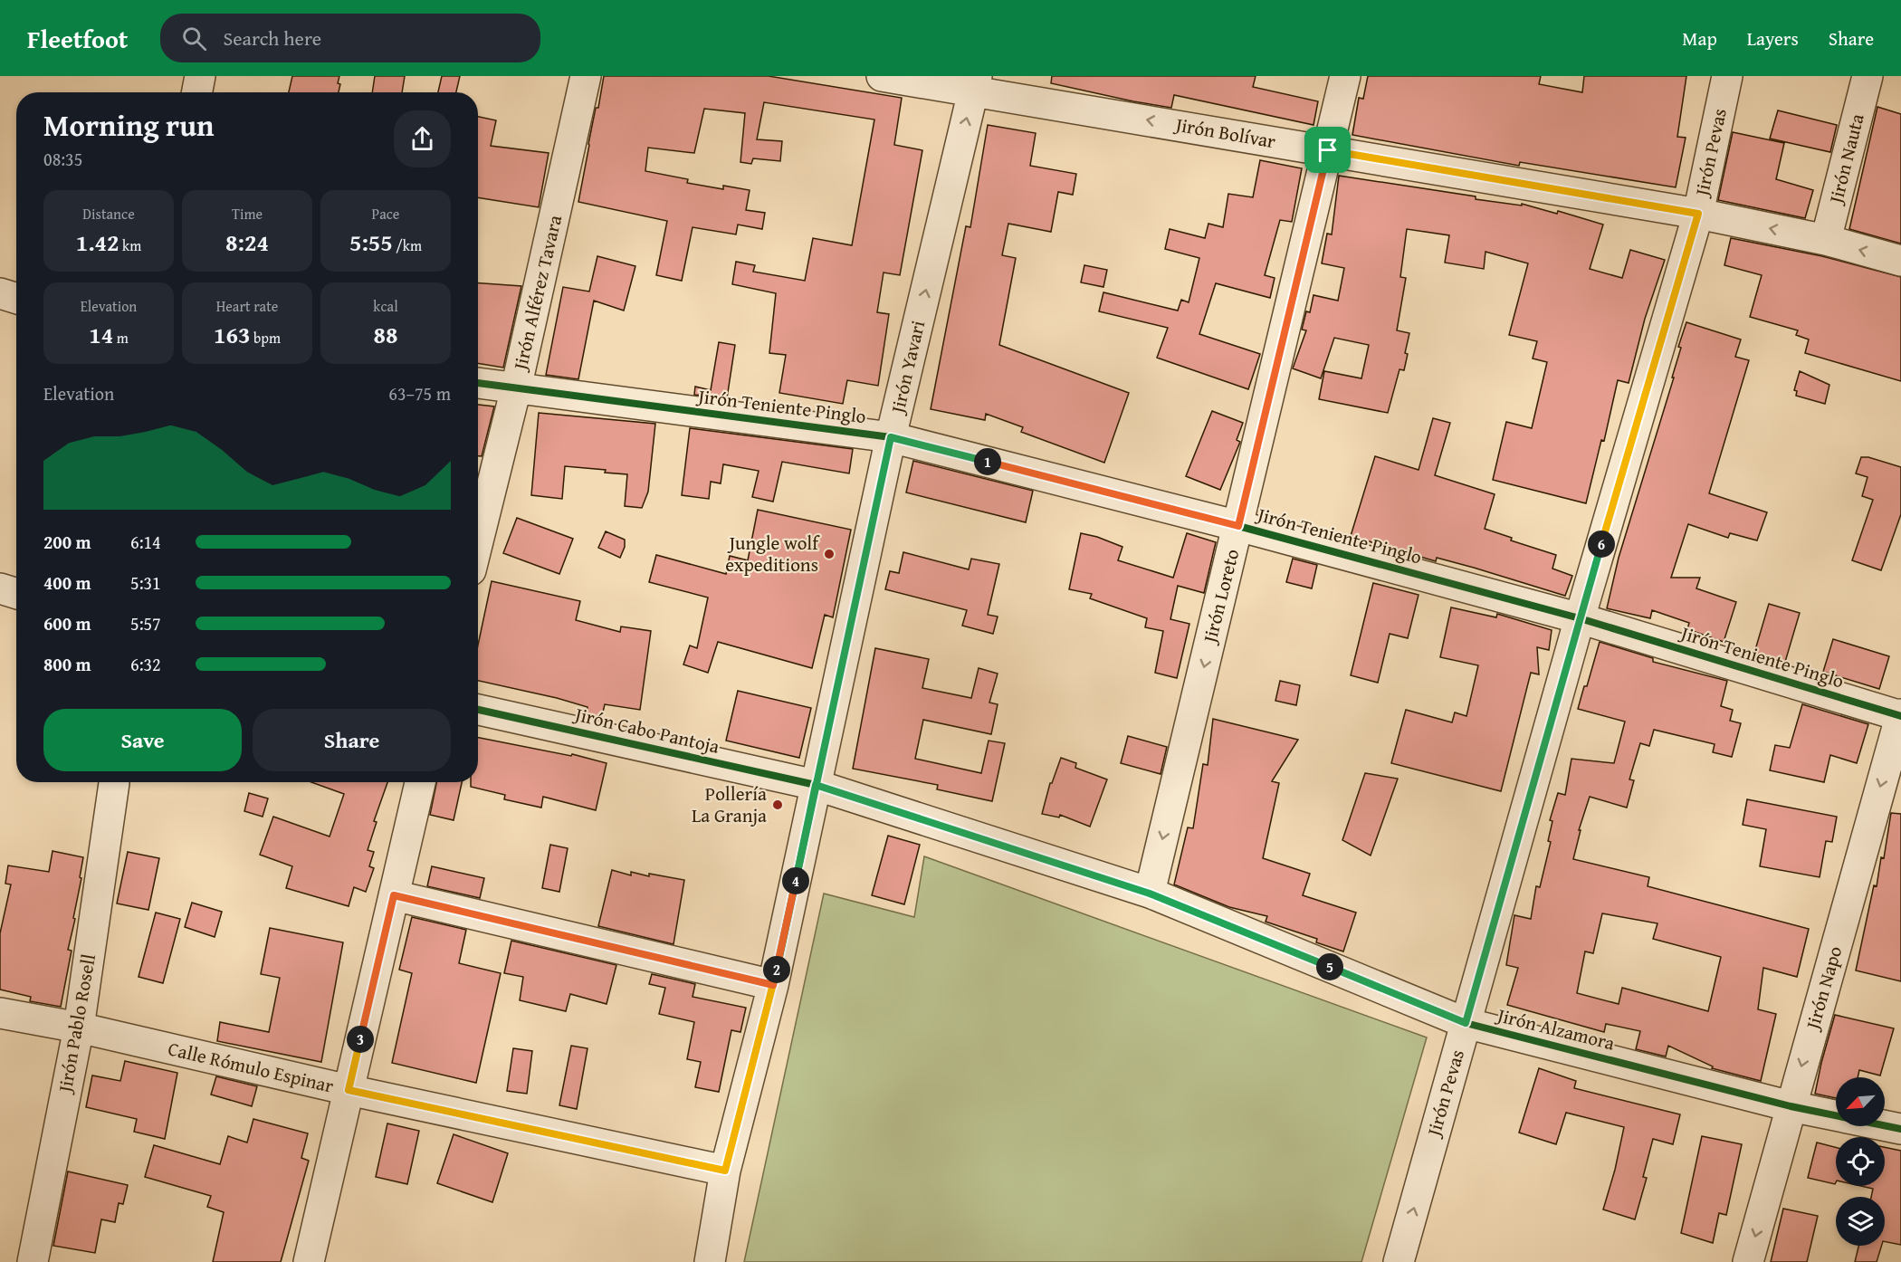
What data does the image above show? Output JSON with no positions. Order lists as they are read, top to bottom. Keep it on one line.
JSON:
{"streets":{"street":["Jirón Bolívar","Jirón Pevas","Jirón Nauta","Jirón Alférez Tavara","Jirón Yavari","Jirón Teniente Pinglo","Jirón Loreto","Jirón Cabo Pantoja","Jirón Napo","Jirón Pablo Rosell","Jirón Alzamora","Calle Rómulo Espinar"]},"crossings":[["Jirón Bolívar","Jirón Pevas"],["Jirón Bolívar","Jirón Nauta"],["Jirón Bolívar","Jirón Yavari"],["Jirón Bolívar","Jirón Loreto"],["Jirón Pevas","Jirón Teniente Pinglo"],["Jirón Pevas","Jirón Alzamora"],["Jirón Alférez Tavara","Jirón Teniente Pinglo"],["Jirón Yavari","Jirón Teniente Pinglo"],["Jirón Yavari","Jirón Cabo Pantoja"],["Jirón Yavari","Jirón Alzamora"],["Jirón Yavari","Calle Rómulo Espinar"],["Jirón Teniente Pinglo","Jirón Loreto"],["Jirón Teniente Pinglo","Jirón Napo"],["Jirón Loreto","Jirón Alzamora"],["Jirón Cabo Pantoja","Jirón Alzamora"],["Jirón Napo","Jirón Alzamora"],["Jirón Pablo Rosell","Calle Rómulo Espinar"]],"one_way":["Jirón Bolívar","Jirón Loreto","Jirón Napo"],"places":["Jungle wolf expeditions","Pollería La Granja"],"north":"bottom left","page":{"header":"Fleetfoot","search":"Search here","nav":["Map","Layers","Share"],"heading":["Morning run","08:35"],"stats":[["Distance","1.42 km"],["Time","8:24"],["Pace","5:55 /km"],["Elevation","14 m"],["Heart rate","163 bpm"],["kcal","88"]],"chart":["Elevation","63–75 m"],"pins":["1","6","4","5","2","3"],"list":[{"name":"200 m","note":"6:14"},{"name":"400 m","note":"5:31"},{"name":"600 m","note":"5:57"},{"name":"800 m","note":"6:32"}],"buttons":["Save","Share"]}}
